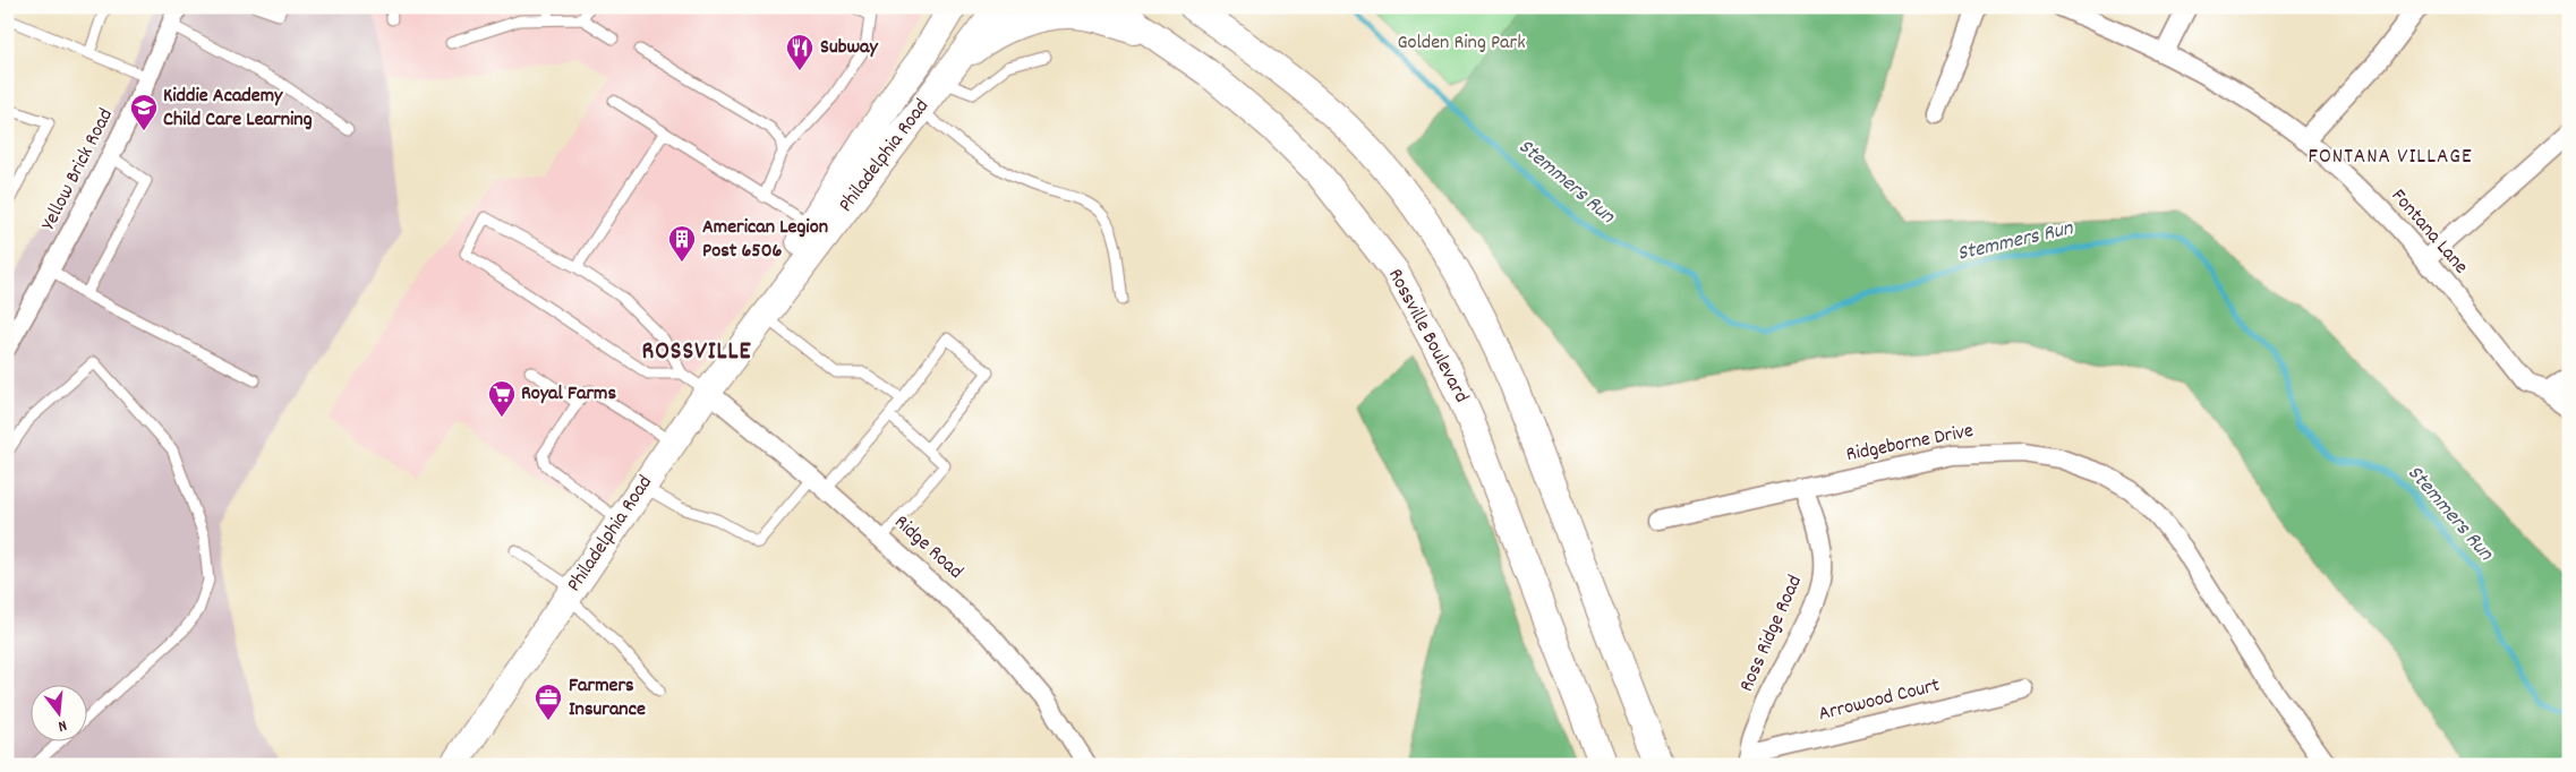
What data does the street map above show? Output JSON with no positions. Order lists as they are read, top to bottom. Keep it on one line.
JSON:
{"streets":{"main road":["Philadelphia Road","Rossville Boulevard"],"street":["Yellow Brick Road","Fontana Lane","Ridgeborne Drive","Ridge Road","Ross Ridge Road","Arrowood Court"]},"crossings":[["Philadelphia Road","Ridge Road"],["Ridgeborne Drive","Ross Ridge Road"],["Ross Ridge Road","Arrowood Court"]],"districts":["FONTANA VILLAGE","ROSSVILLE"],"water":["Stemmers Run"],"parks":["Golden Ring Park"],"places":{"restaurant":["Subway"],"school or university":["Kiddie Academy Child Care Learning"],"building":["American Legion Post 6506"],"supermarket":["Royal Farms"],"office":["Farmers Insurance"]},"north":"bottom"}
